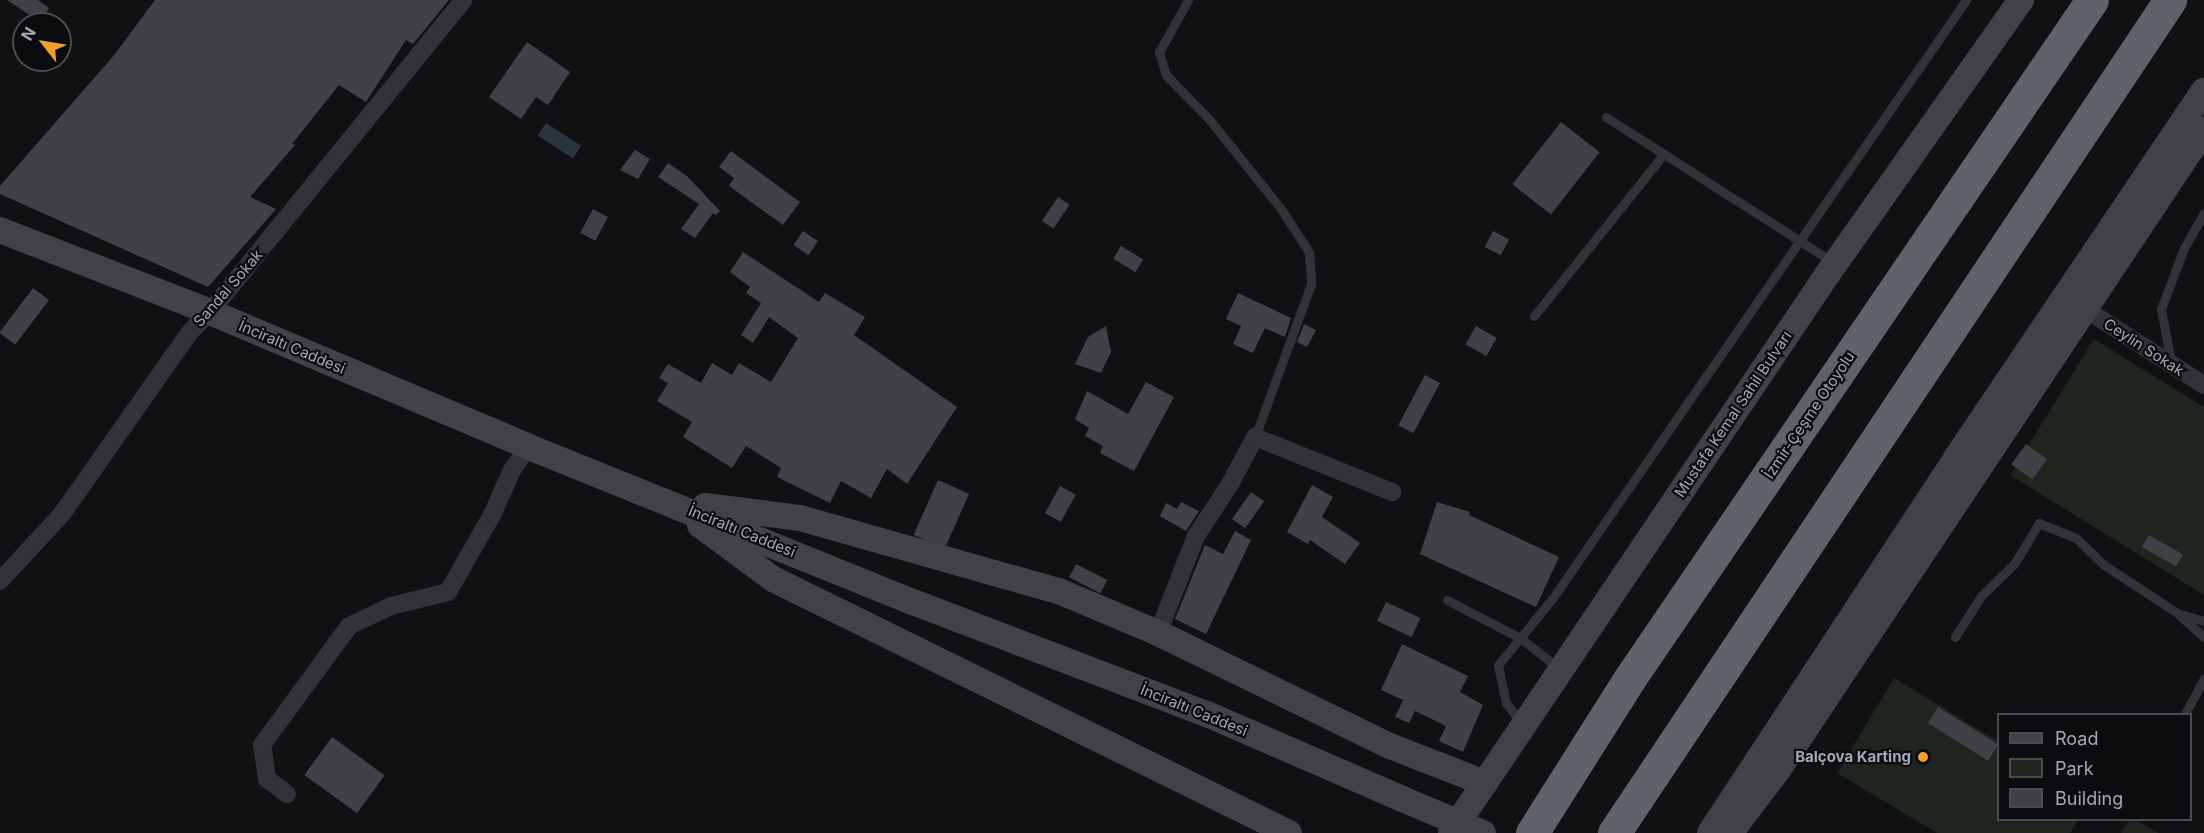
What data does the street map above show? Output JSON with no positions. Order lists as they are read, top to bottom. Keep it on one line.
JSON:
{"streets":{"highway":["İzmir-Çeşme Otoyolu"],"main road":["İnciraltı Caddesi","Mustafa Kemal Sahil Bulvarı"],"street":["Sandal Sokak","Ceylin Sokak"]},"crossings":[["Sandal Sokak","İnciraltı Caddesi"]],"places":["Balçova Karting"],"legend":["Road","Park","Building"],"north":"top left"}
